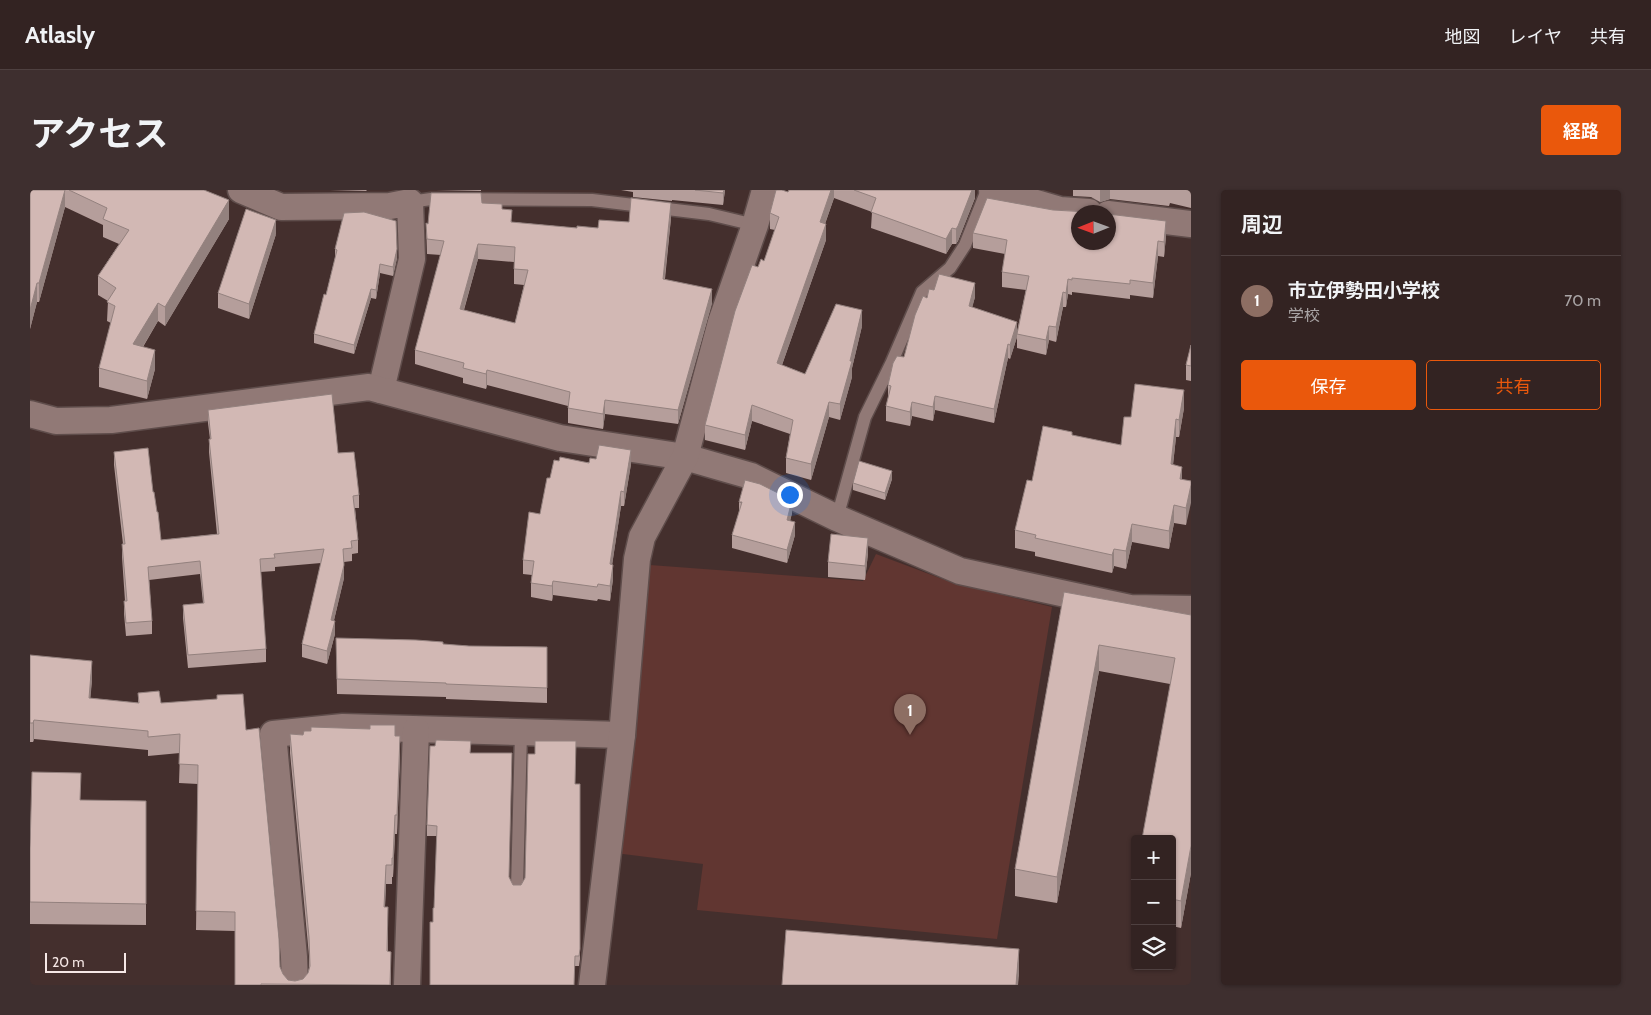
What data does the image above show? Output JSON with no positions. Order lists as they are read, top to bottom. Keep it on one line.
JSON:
{"scale_bar":"20 m","north":"left","page":{"header":"Atlasly","nav":["地図","レイヤ","共有"],"title":"アクセス","buttons":["経路",["保存","共有"]],"heading":"周辺","list":[{"mark":"1","name":"市立伊勢田小学校","note":"学校","value":"70 m"}],"pins":"1","map_buttons":["+","−"],"scale":"20 m"}}
